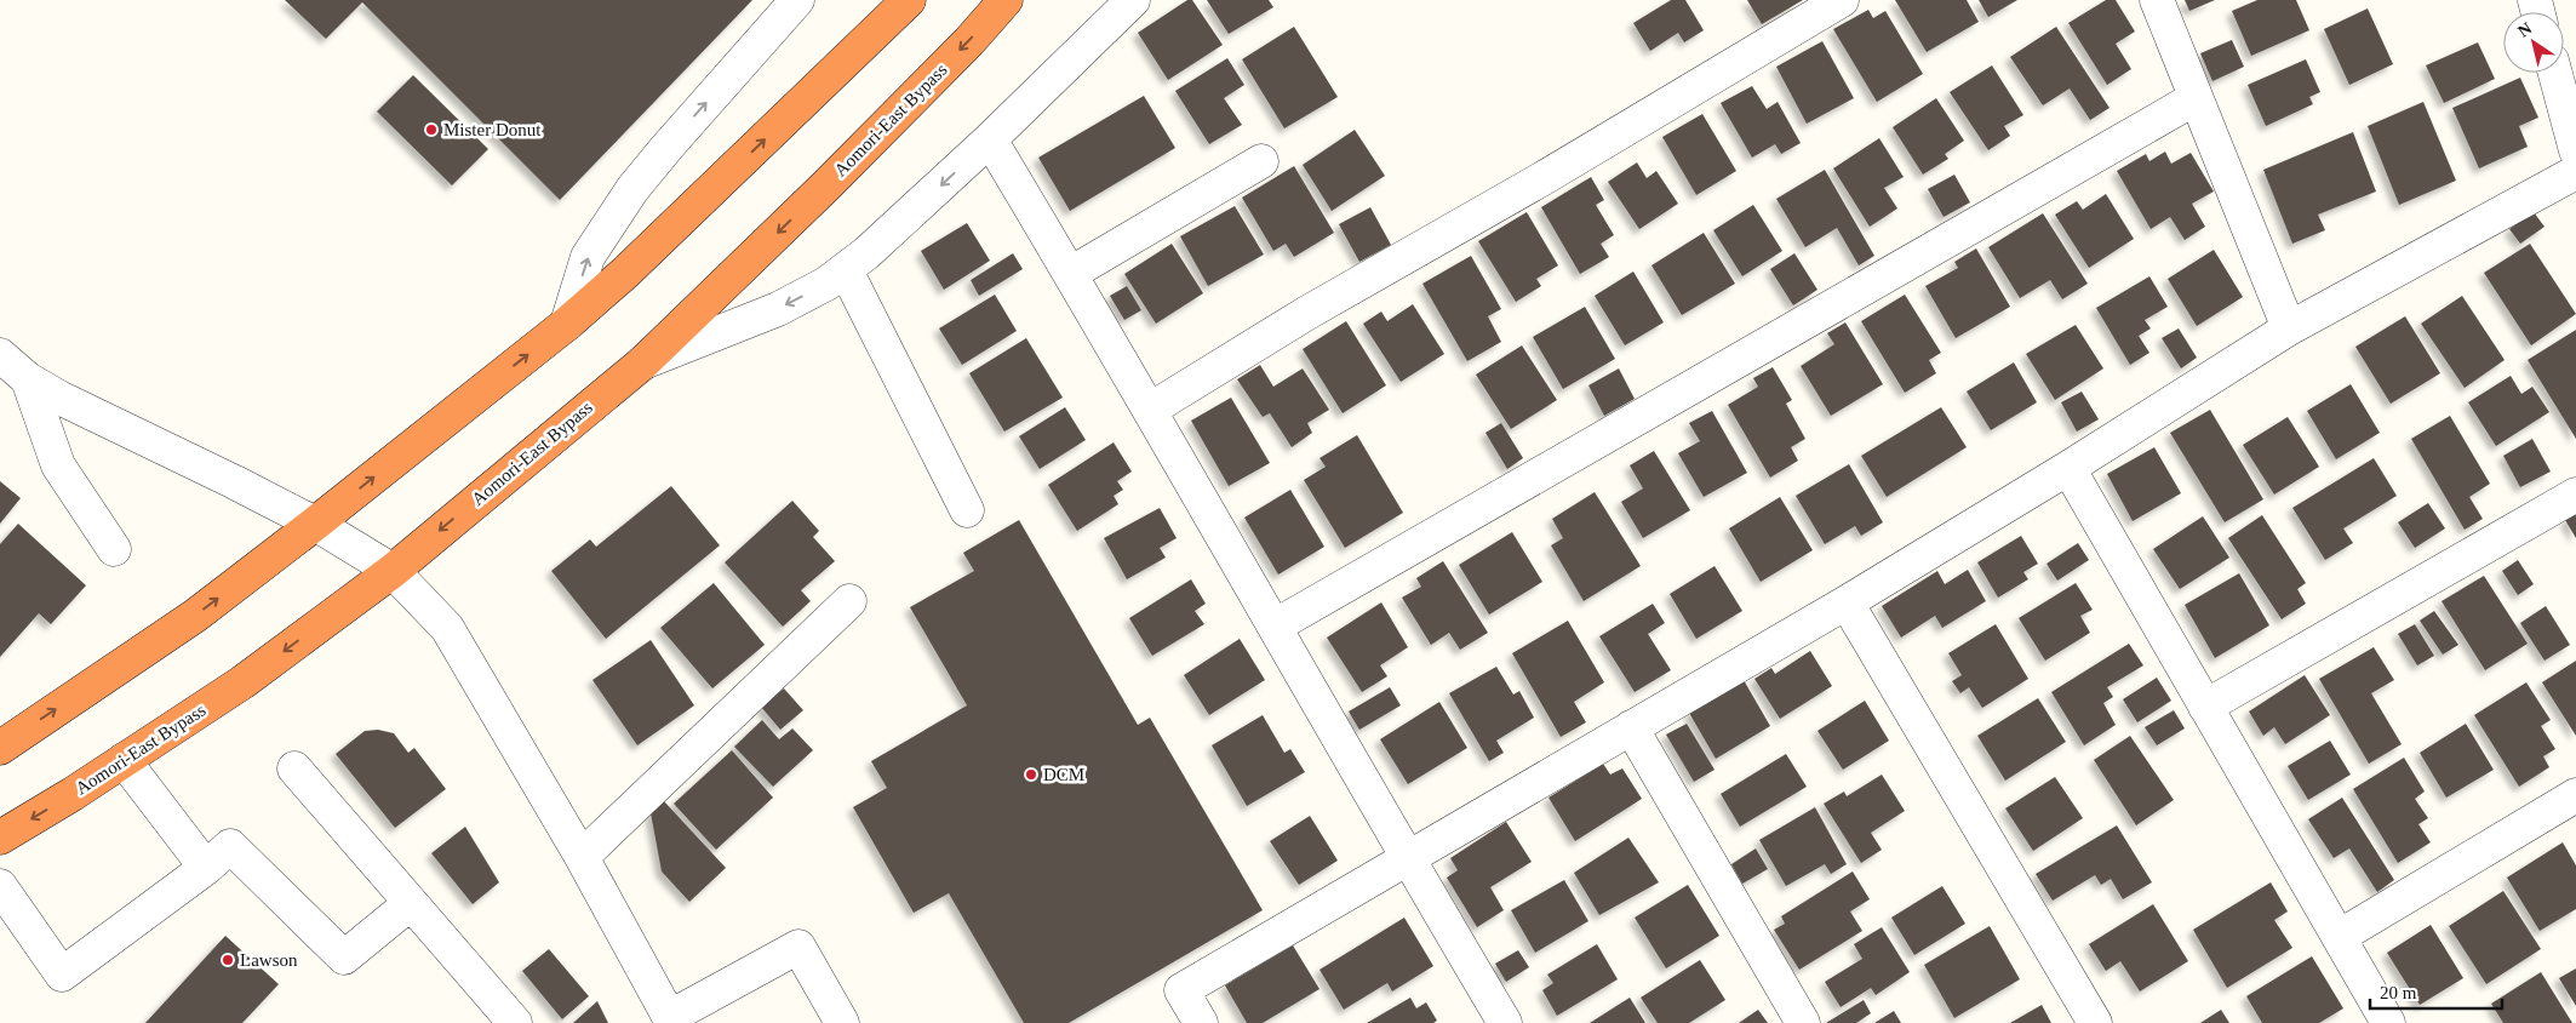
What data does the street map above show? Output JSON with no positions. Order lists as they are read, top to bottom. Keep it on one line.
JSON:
{"streets":{"highway":["Aomori-East Bypass"]},"places":["Mister Donut","DCM","Lawson"],"scale_bar":"20 m","north":"top left"}
